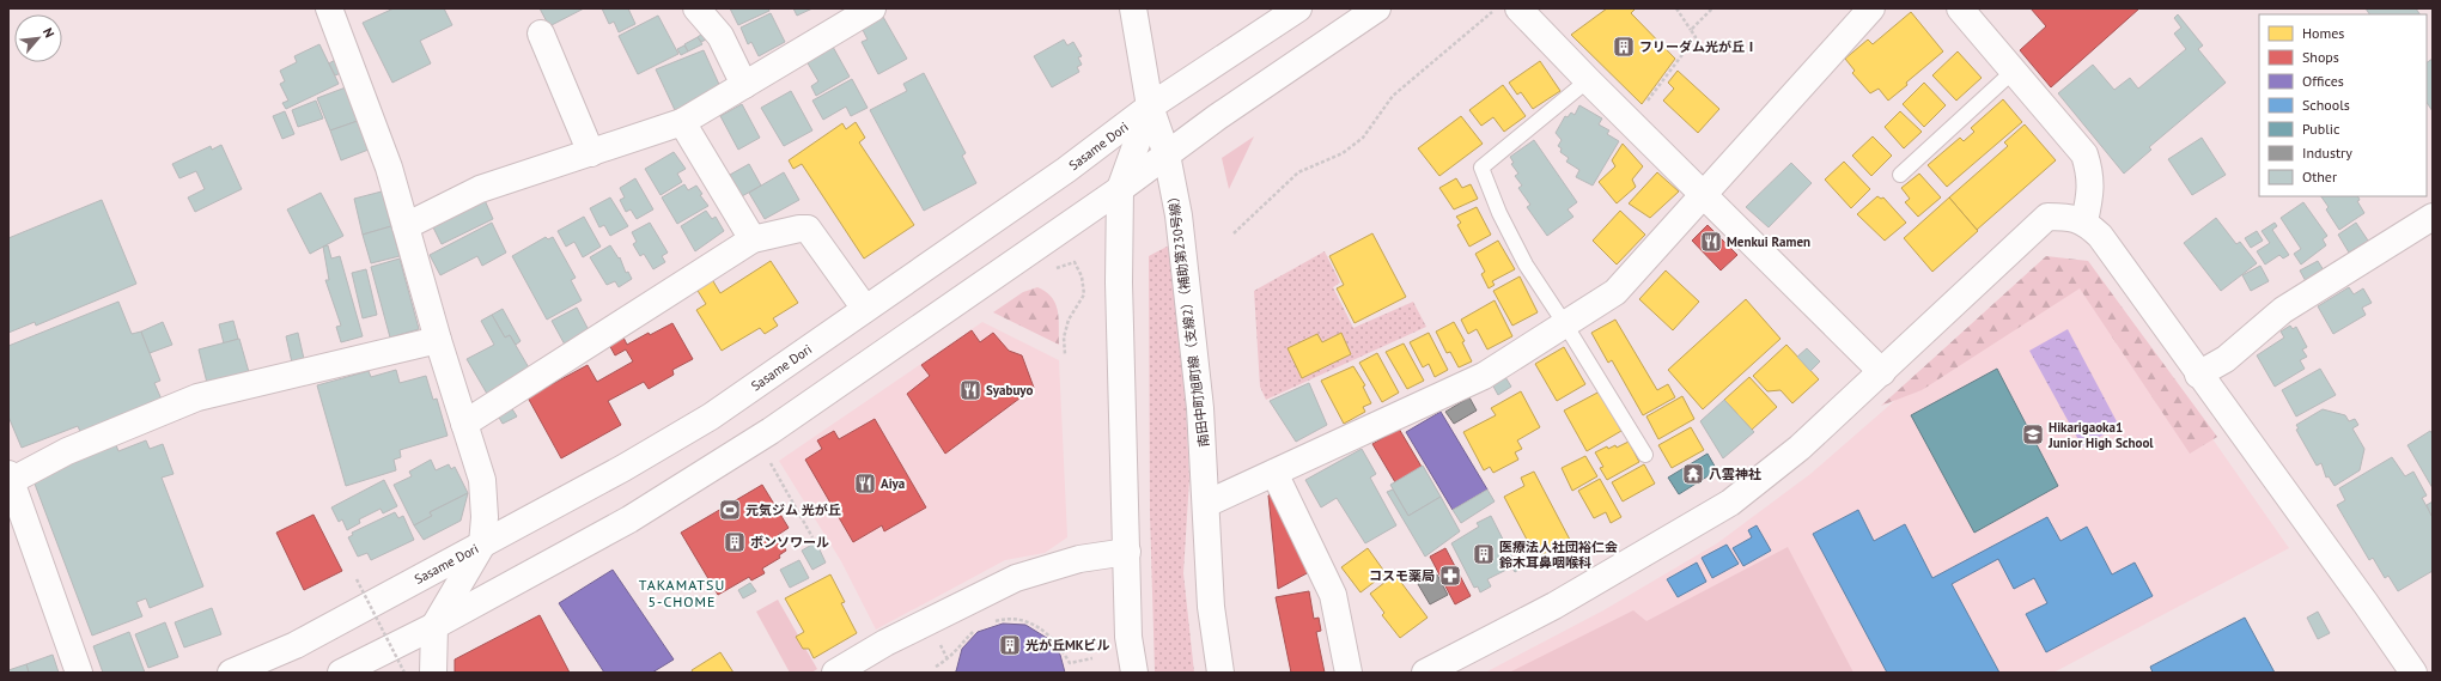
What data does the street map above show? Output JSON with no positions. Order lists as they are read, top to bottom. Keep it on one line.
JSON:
{"streets":{"street":["Sasame Dori","南田中町旭町線（支線2）（補助第230号線）"]},"crossings":[["Sasame Dori","南田中町旭町線（支線2）（補助第230号線）"]],"districts":["TAKAMATSU 5-CHOME"],"places":{"building":["フリーダム光が丘Ⅰ","ボンソワール","医療法人社団裕仁会 鈴木耳鼻咽喉科","光が丘MKビル"],"restaurant":["Menkui Ramen","Syabuyo","Aiya"],"school or university":["Hikarigaoka1 Junior High School"],"temple":["八雲神社"],"sports":["元気ジム 光が丘"],"pharmacy":["コスモ薬局"]},"legend":["Homes","Shops","Offices","Schools","Public","Industry","Other"],"north":"top right"}
